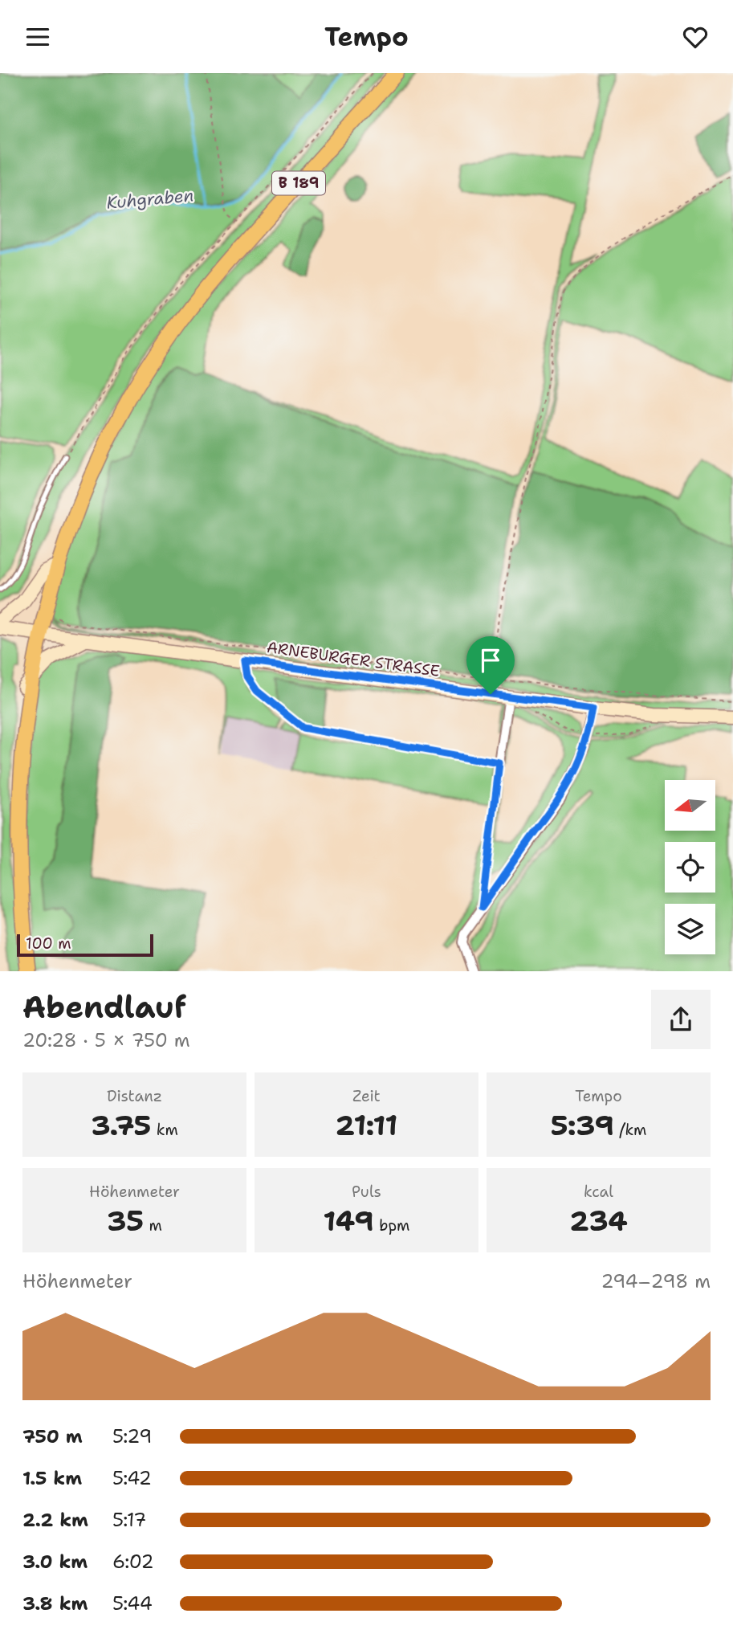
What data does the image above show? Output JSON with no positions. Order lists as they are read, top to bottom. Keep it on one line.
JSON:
{"streets":{"main road":["B 189","ARNEBURGER STRASSE"]},"crossings":[["B 189","ARNEBURGER STRASSE"]],"water":["Kuhgraben"],"scale_bar":"100 m","north":"left","page":{"header":"Tempo","scale":"100 m","heading":["Abendlauf","20:28 · 5 × 750 m"],"stats":[["Distanz","3.75 km"],["Zeit","21:11"],["Tempo","5:39 /km"],["Höhenmeter","35 m"],["Puls","149 bpm"],["kcal","234"]],"chart":["Höhenmeter","294–298 m"],"list":[{"name":"750 m","note":"5:29"},{"name":"1.5 km","note":"5:42"},{"name":"2.2 km","note":"5:17"},{"name":"3.0 km","note":"6:02"},{"name":"3.8 km","note":"5:44"}]}}
